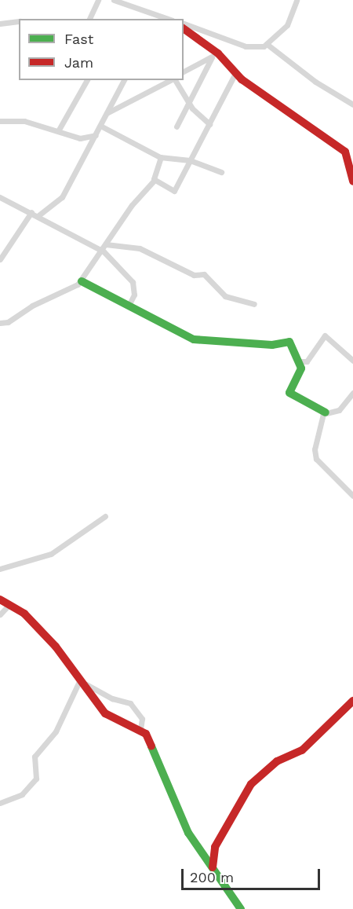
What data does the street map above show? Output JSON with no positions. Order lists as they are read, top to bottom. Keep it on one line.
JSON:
{"legend":["Fast","Jam"],"scale_bar":"200 m"}
